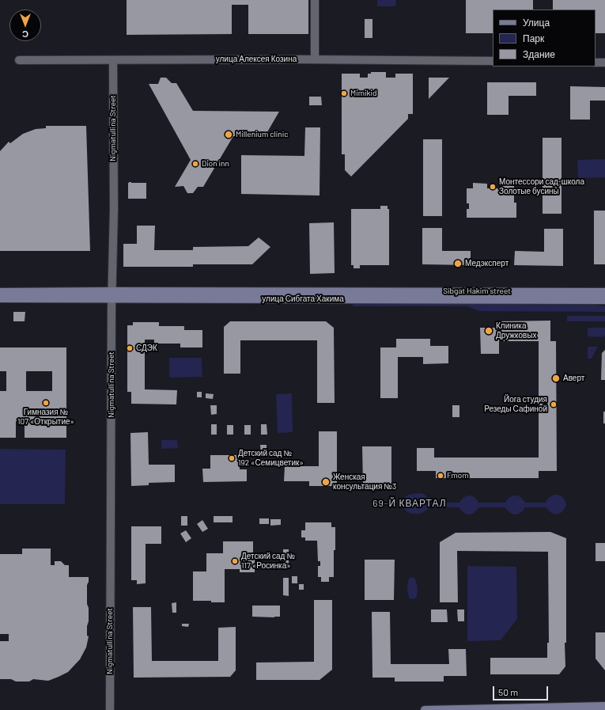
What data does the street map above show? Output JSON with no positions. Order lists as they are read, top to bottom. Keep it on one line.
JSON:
{"streets":{"main road":["улица Сибгата Хакима"],"street":["улица Алексея Козина","Nigmatullina Street"]},"crossings":[["улица Алексея Козина","Nigmatullina Street"],["Nigmatullina Street","улица Сибгата Хакима"]],"districts":["69-Й КВАРТАЛ"],"places":["Mimikid","Millenium clinic","Dion inn","Монтессори сад-школа Золотые бусины","Медэксперт","Клиника Дружковых","СДЭК","Аверт","Гимназия № 107 «Открытие»","Йога студия Резеды Сафиной","Детский сад № 192 «Семицветик»","Fmom","Женская консультация №3","Детский сад № 117 «Росинка»"],"legend":["Улица","Парк","Здание"],"scale_bar":"50 m","north":"bottom"}
